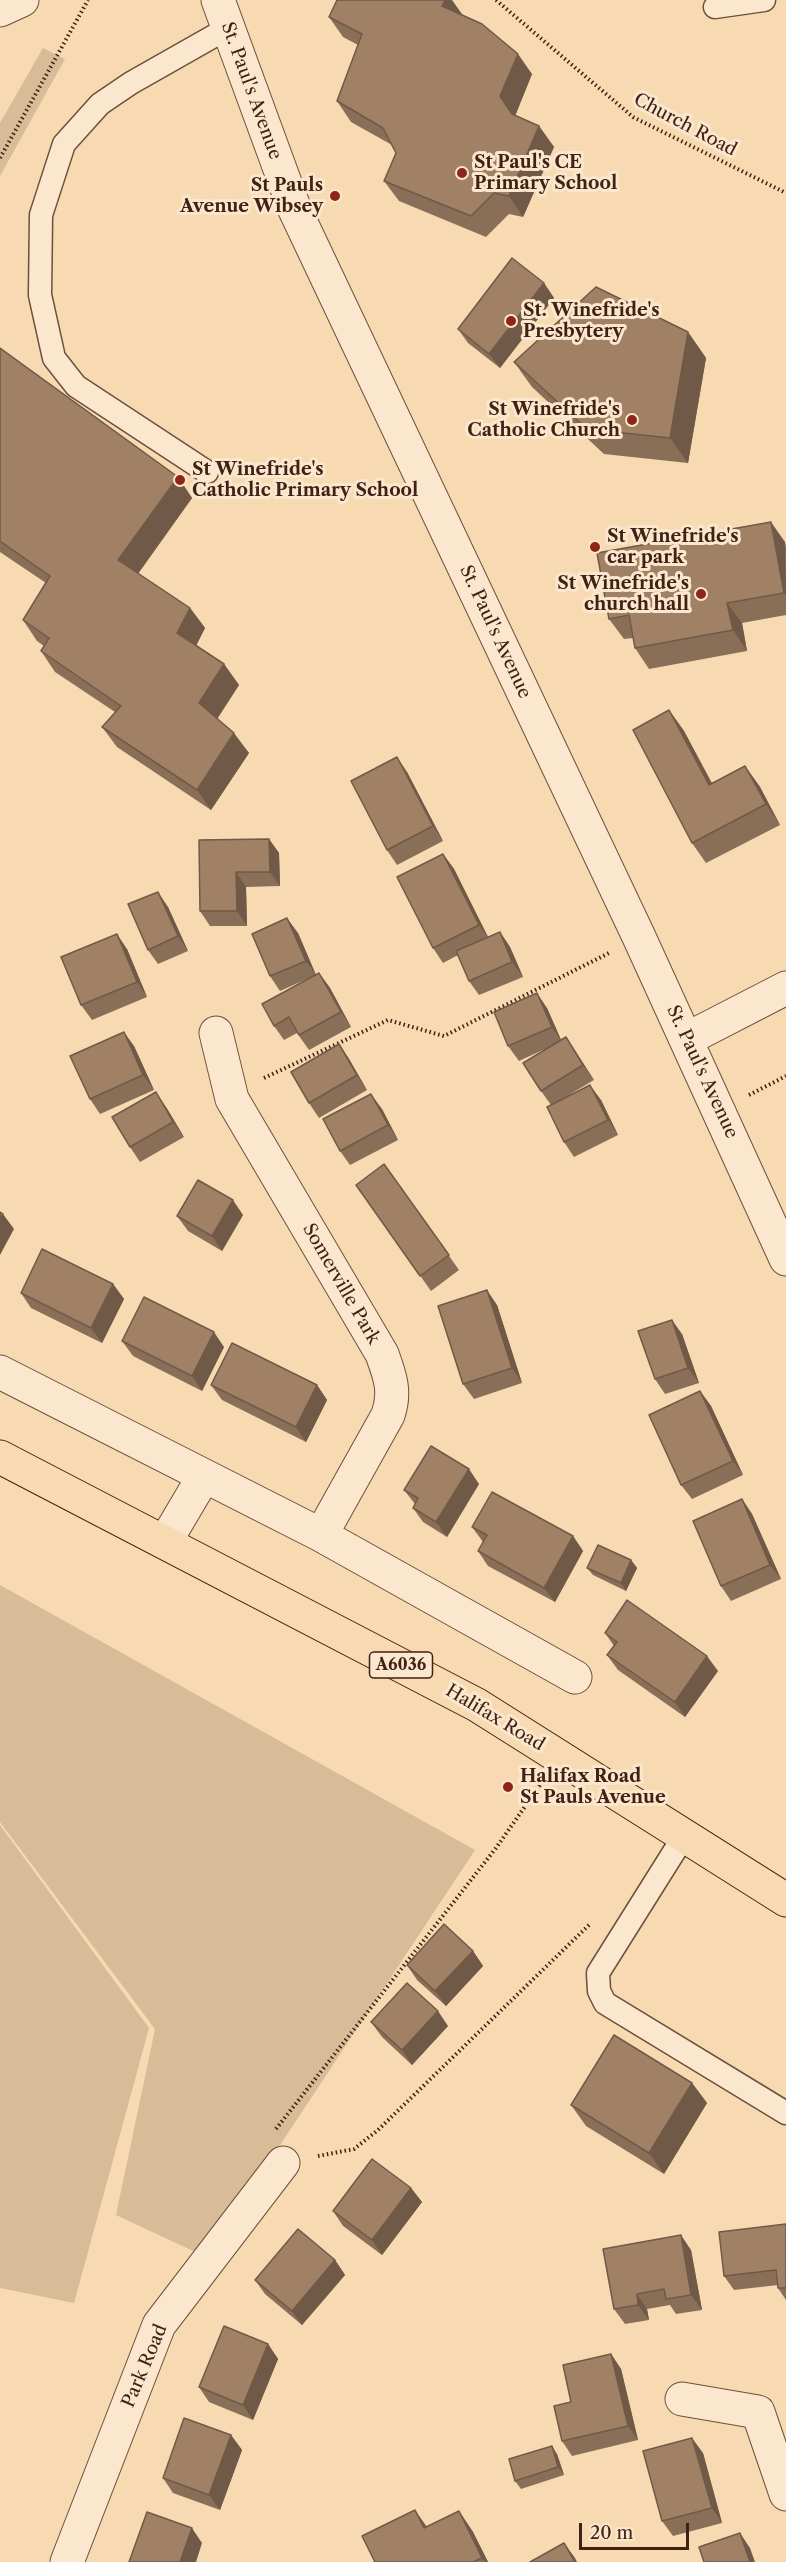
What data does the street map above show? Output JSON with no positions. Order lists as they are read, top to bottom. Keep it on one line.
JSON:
{"streets":{"highway":["A6036","Halifax Road"],"street":["St. Paul's Avenue","Somerville Park","Park Road"],"path":["Church Road"]},"places":["St Paul's CE Primary School","St Pauls Avenue Wibsey","St. Winefride's Presbytery","St Winefride's Catholic Church","St Winefride's Catholic Primary School","St Winefride's car park","St Winefride's church hall","Halifax Road St Pauls Avenue"],"scale_bar":"20 m"}
